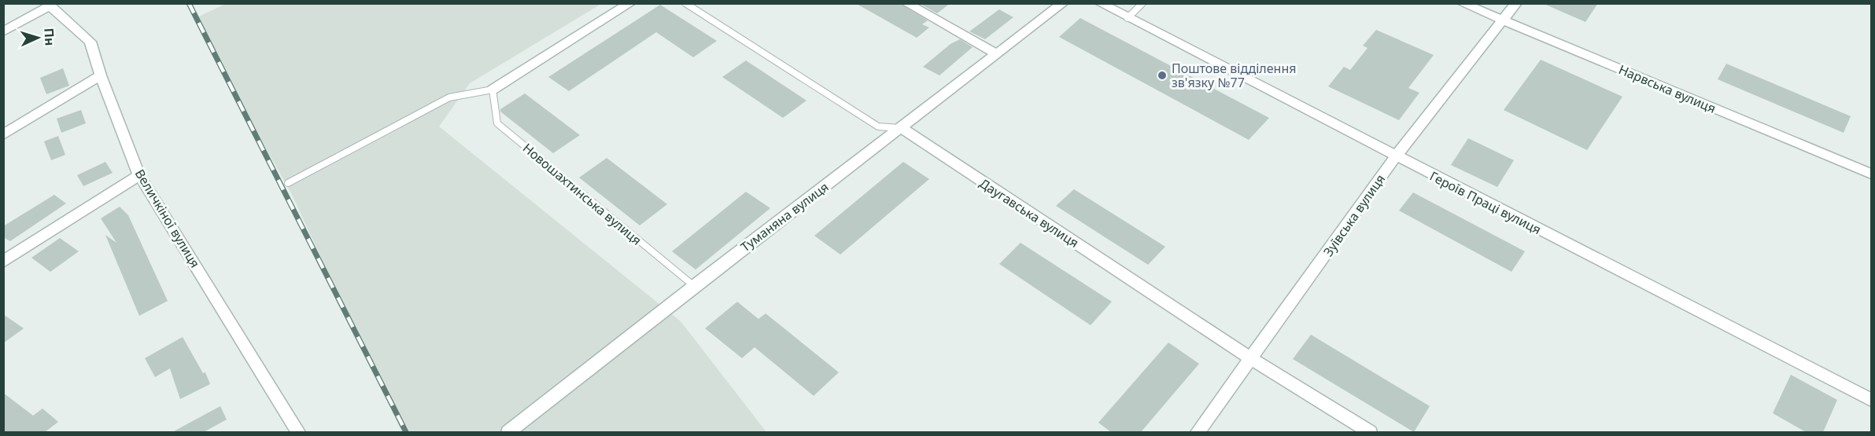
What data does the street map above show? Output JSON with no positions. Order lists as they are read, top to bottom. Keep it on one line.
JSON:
{"streets":{"street":["Нарвська вулиця","Героїв Праці вулиця","Даугавська вулиця","Зуївська вулиця","Туманяна вулиця","Величкіної вулиця"],"lane":["Новошахтинська вулиця"]},"crossings":[["Нарвська вулиця","Зуївська вулиця"],["Новошахтинська вулиця","Туманяна вулиця"],["Героїв Праці вулиця","Зуївська вулиця"],["Даугавська вулиця","Зуївська вулиця"],["Даугавська вулиця","Туманяна вулиця"]],"places":["Поштове відділення зв'язку №77"],"north":"right"}
